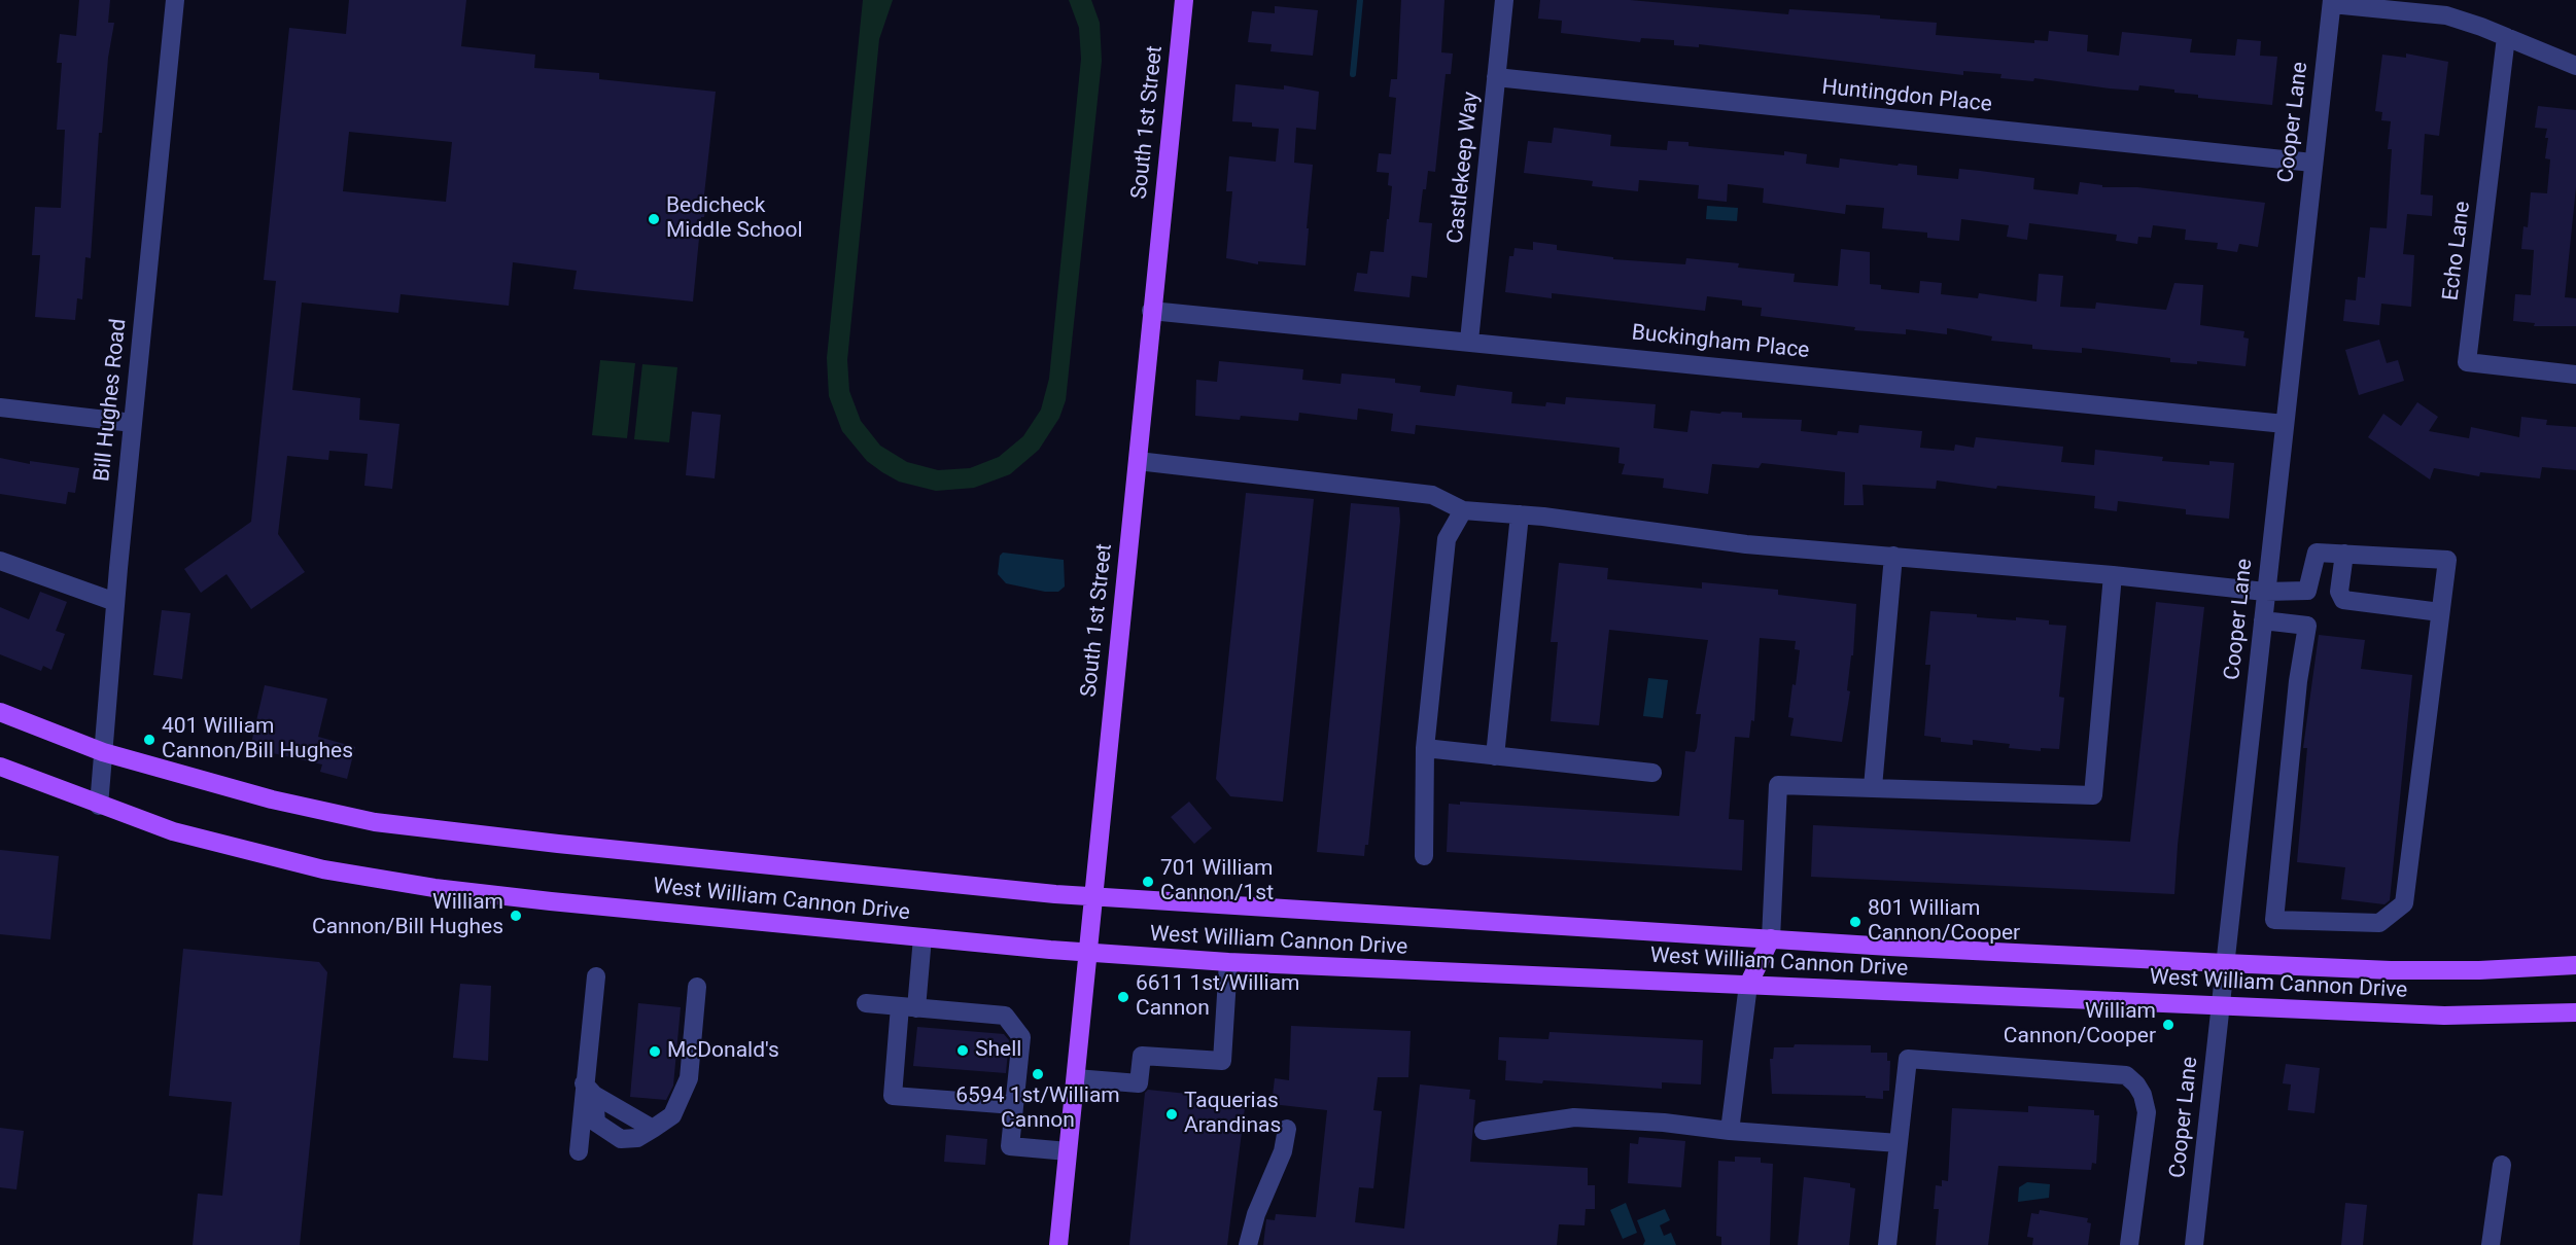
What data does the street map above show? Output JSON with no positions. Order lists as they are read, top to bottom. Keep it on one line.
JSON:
{"streets":{"main road":["South 1st Street","West William Cannon Drive"],"street":["Huntingdon Place","Cooper Lane","Castlekeep Way","Echo Lane","Buckingham Place","Bill Hughes Road"]},"crossings":[["Huntingdon Place","Cooper Lane"],["Huntingdon Place","Castlekeep Way"],["South 1st Street","Buckingham Place"],["South 1st Street","West William Cannon Drive"],["Cooper Lane","Buckingham Place"],["Cooper Lane","West William Cannon Drive"],["Castlekeep Way","Buckingham Place"],["Bill Hughes Road","West William Cannon Drive"]],"places":["Bedicheck Middle School","401 William Cannon/Bill Hughes","701 William Cannon/1st","William Cannon/Bill Hughes","801 William Cannon/Cooper","6611 1st/William Cannon","William Cannon/Cooper","Shell","McDonald's","6594 1st/William Cannon","Taquerias Arandinas"]}
